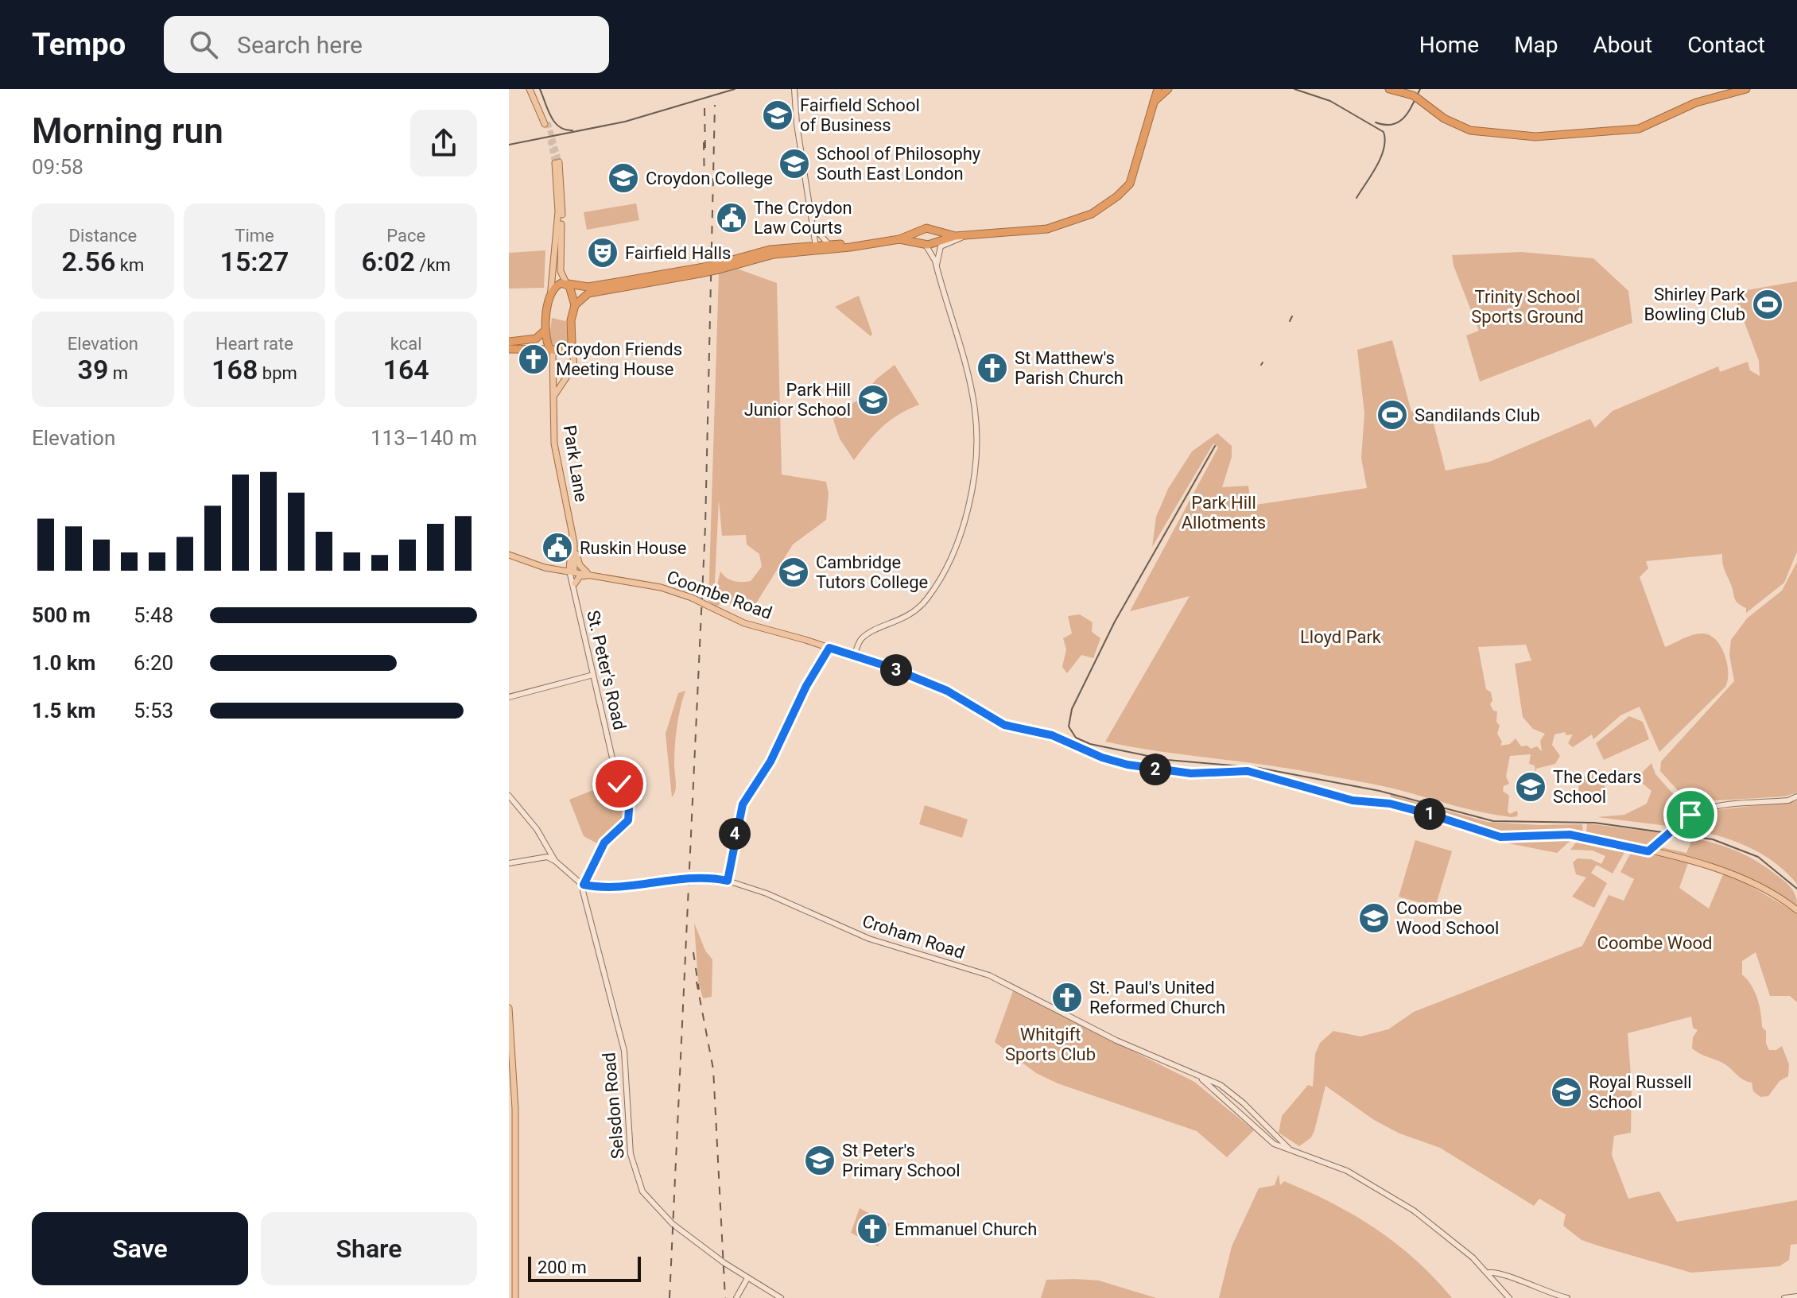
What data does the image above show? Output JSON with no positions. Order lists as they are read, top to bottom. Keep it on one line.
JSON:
{"streets":{"main road":["Park Lane","Coombe Road","St. Peter's Road","Croham Road","Selsdon Road"]},"crossings":[["Park Lane","Coombe Road"],["Park Lane","St. Peter's Road"],["Coombe Road","St. Peter's Road"],["St. Peter's Road","Croham Road"],["St. Peter's Road","Selsdon Road"],["Croham Road","Selsdon Road"]],"parks":["Trinity School Sports Ground","Park Hill Allotments","Lloyd Park","Coombe Wood","Whitgift Sports Club"],"places":{"school or university":["Fairfield School of Business","School of Philosophy South East London","Croydon College","Park Hill Junior School","Cambridge Tutors College","The Cedars School","Coombe Wood School","Royal Russell School","St Peter's Primary School"],"public building":["The Croydon Law Courts","Ruskin House"],"theatre":["Fairfield Halls"],"sports":["Shirley Park Bowling Club","Sandilands Club"],"church":["Croydon Friends Meeting House","St Matthew's Parish Church","St. Paul's United Reformed Church","Emmanuel Church"]},"scale_bar":"200 m","page":{"header":"Tempo","search":"Search here","nav":["Home","Map","About","Contact"],"heading":["Morning run","09:58"],"stats":[["Distance","2.56 km"],["Time","15:27"],["Pace","6:02 /km"],["Elevation","39 m"],["Heart rate","168 bpm"],["kcal","164"]],"chart":["Elevation","113–140 m"],"list":[{"name":"500 m","note":"5:48"},{"name":"1.0 km","note":"6:20"},{"name":"1.5 km","note":"5:53"}],"pins":["3","2","1","4"],"buttons":["Save","Share"],"scale":"200 m"}}
